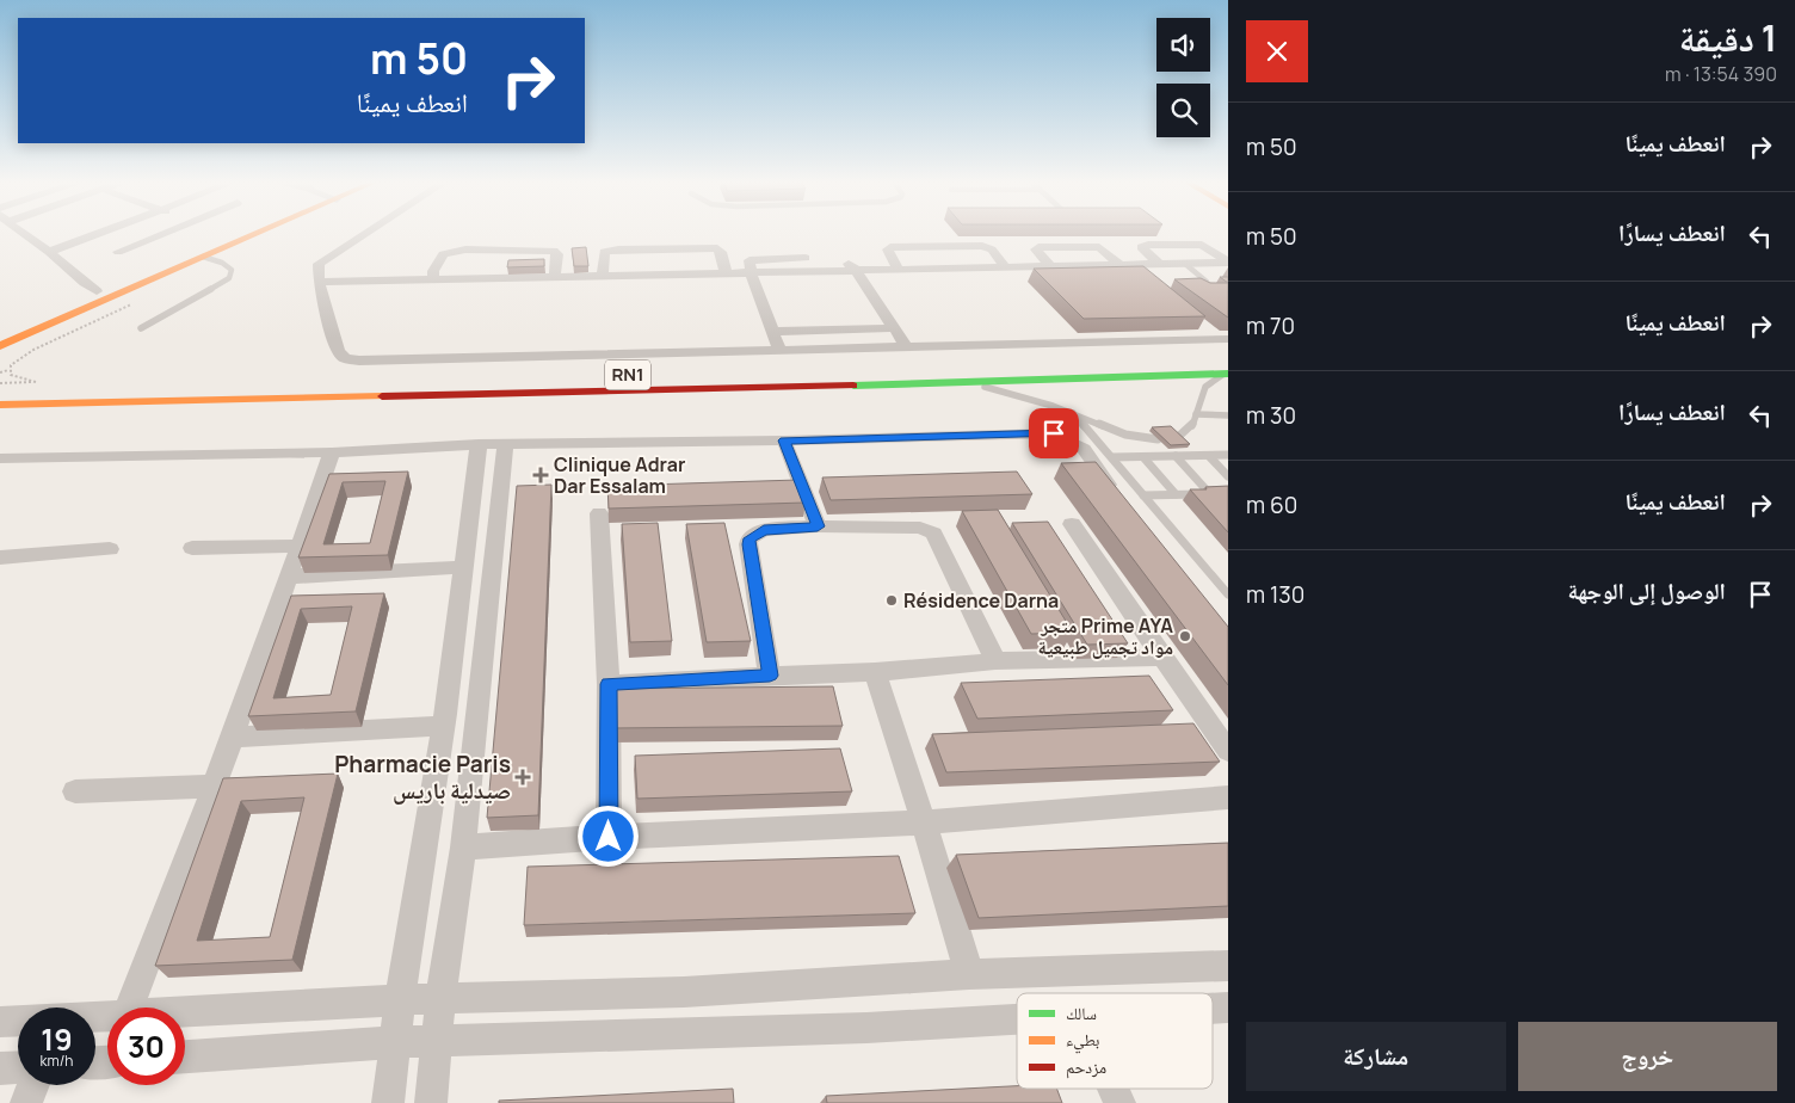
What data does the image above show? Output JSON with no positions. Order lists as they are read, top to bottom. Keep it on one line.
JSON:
{"streets":{"main road":["RN1"]},"places":{"health":["Clinique Adrar Dar Essalam","Pharmacie Paris صيدلية باريس"],"other":["Résidence Darna","متجر Prime AYA مواد تجميل طبيعية"]},"legend":["سالك","بطيء","مزدحم"],"page":{"heading":["1 دقيقة","390 m · 13:54"],"turn":["50 m","انعطف يمينًا"],"list":[{"name":"انعطف يمينًا","value":"50 m"},{"name":"انعطف يسارًا","value":"50 m"},{"name":"انعطف يمينًا","value":"70 m"},{"name":"انعطف يسارًا","value":"30 m"},{"name":"انعطف يمينًا","value":"60 m"},{"name":"الوصول إلى الوجهة","value":"130 m"}],"speed":"19 km/h","limit":"30","buttons":["خروج","مشاركة"]}}
